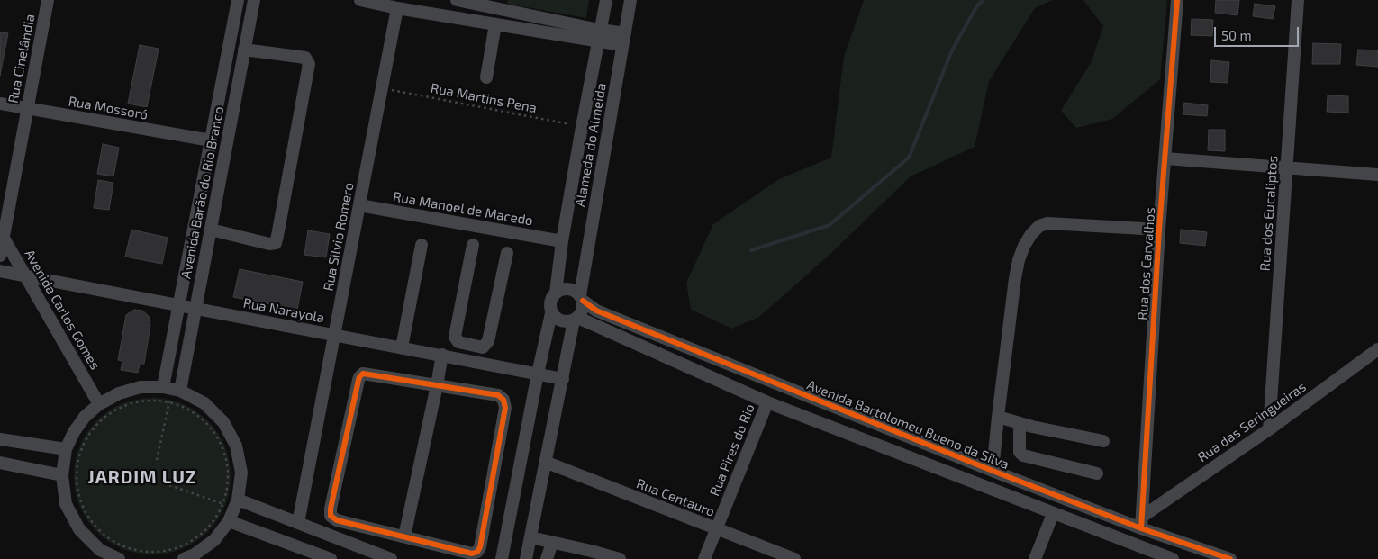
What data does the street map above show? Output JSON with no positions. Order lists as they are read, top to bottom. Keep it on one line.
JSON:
{"streets":{"street":["Rua Cinelândia","Rua Mossoró","Alameda do Almeida","Avenida Barão do Rio Branco","Rua Manoel de Macedo","Rua dos Eucaliptos","Rua Silvio Romero","Rua dos Carvalhos","Avenida Carlos Gomes","Rua Narayola","Rua das Seringueiras","Avenida Bartolomeu Bueno da Silva","Rua Pires do Rio","Rua Centauro"],"path":["Rua Martins Pena"]},"crossings":[["Rua Cinelândia","Rua Mossoró"],["Rua Cinelândia","Avenida Carlos Gomes"],["Rua Martins Pena","Alameda do Almeida"],["Rua Martins Pena","Rua Silvio Romero"],["Rua Mossoró","Avenida Barão do Rio Branco"],["Alameda do Almeida","Rua Manoel de Macedo"],["Alameda do Almeida","Avenida Bartolomeu Bueno da Silva"],["Avenida Barão do Rio Branco","Rua Narayola"],["Rua Manoel de Macedo","Rua Silvio Romero"],["Rua dos Eucaliptos","Rua das Seringueiras"],["Rua Silvio Romero","Rua Narayola"],["Rua dos Carvalhos","Rua das Seringueiras"],["Rua dos Carvalhos","Avenida Bartolomeu Bueno da Silva"],["Avenida Carlos Gomes","Rua Narayola"],["Rua das Seringueiras","Avenida Bartolomeu Bueno da Silva"],["Rua Pires do Rio","Rua Centauro"]],"districts":["JARDIM LUZ"],"scale_bar":"50 m"}
